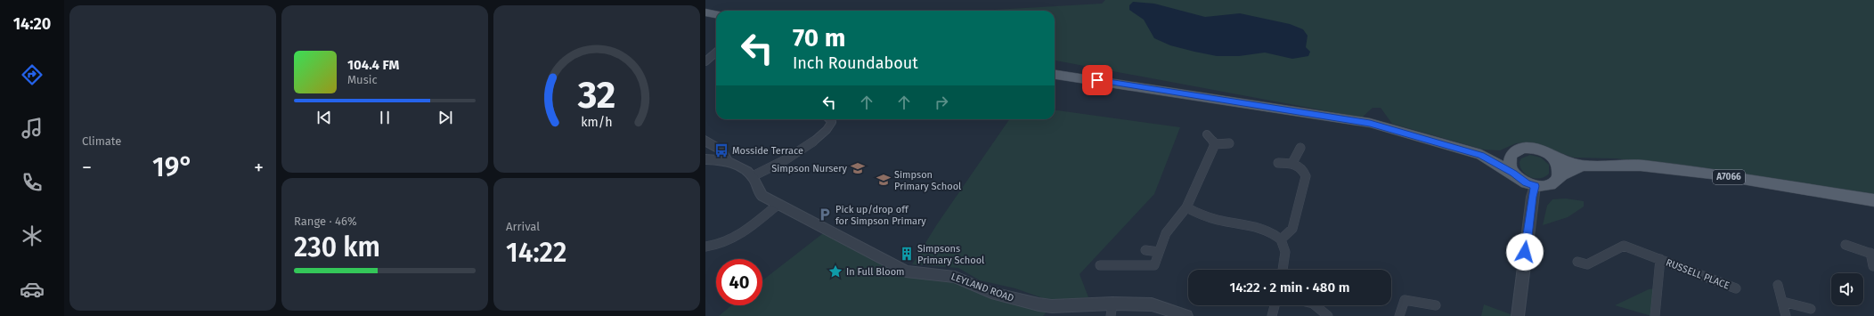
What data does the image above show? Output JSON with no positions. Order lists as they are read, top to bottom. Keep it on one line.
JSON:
{"streets":{"main road":["A7066"],"street":["RUSSELL PLACE","LEYLAND ROAD"]},"places":{"bus stop":["Mosside Terrace"],"school or university":["Simpson Nursery","Simpson Primary School"],"parking":["Pick up/drop off for Simpson Primary"],"building":["Simpsons Primary School"],"place":["In Full Bloom"]},"page":{"tabs":"14:20","tile":["Climate",["Range · 46%","230 km"],["Arrival","14:22"]],"turn":["70 m","Inch Roundabout"],"song":["104.4 FM","Music"],"heat":["−","19°","+"],"limit":"40","trip":"14:22 · 2 min · 480 m","gauge":["32","km/h"]}}
